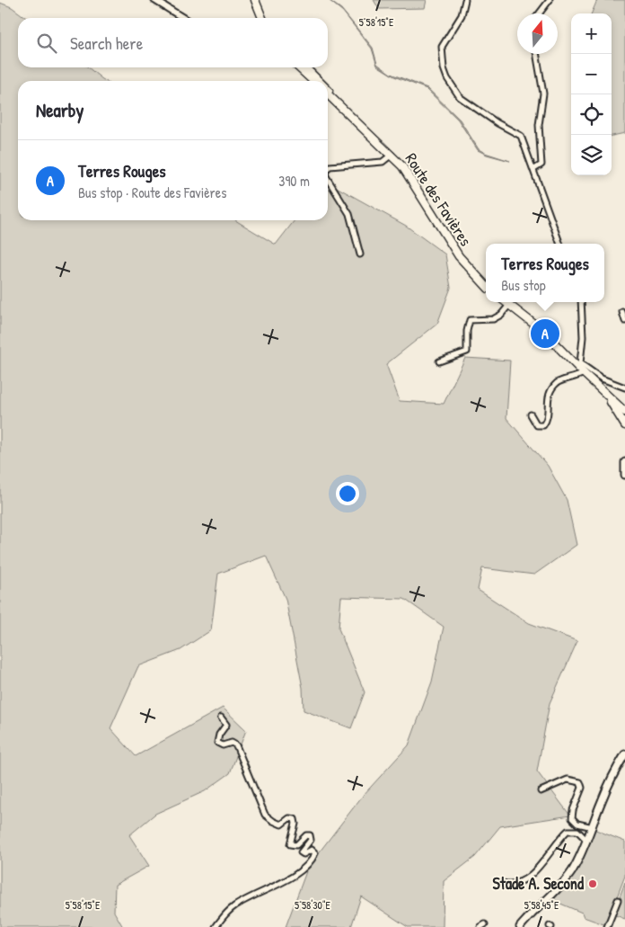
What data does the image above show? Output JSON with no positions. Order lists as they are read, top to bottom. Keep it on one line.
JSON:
{"streets":{"main road":["Route des Favières"]},"places":["Stade A. Second"],"north":"top","page":{"map_buttons":["+","−"],"search":"Search here","heading":"Nearby","list":[{"mark":"A","name":"Terres Rouges","note":"Bus stop · Route des Favières","value":"390 m"}],"popup":["Terres Rouges","Bus stop"],"pins":"A"},"coordinates":["5°58'15\"E","5°58'30\"E","5°58'45\"E"]}
